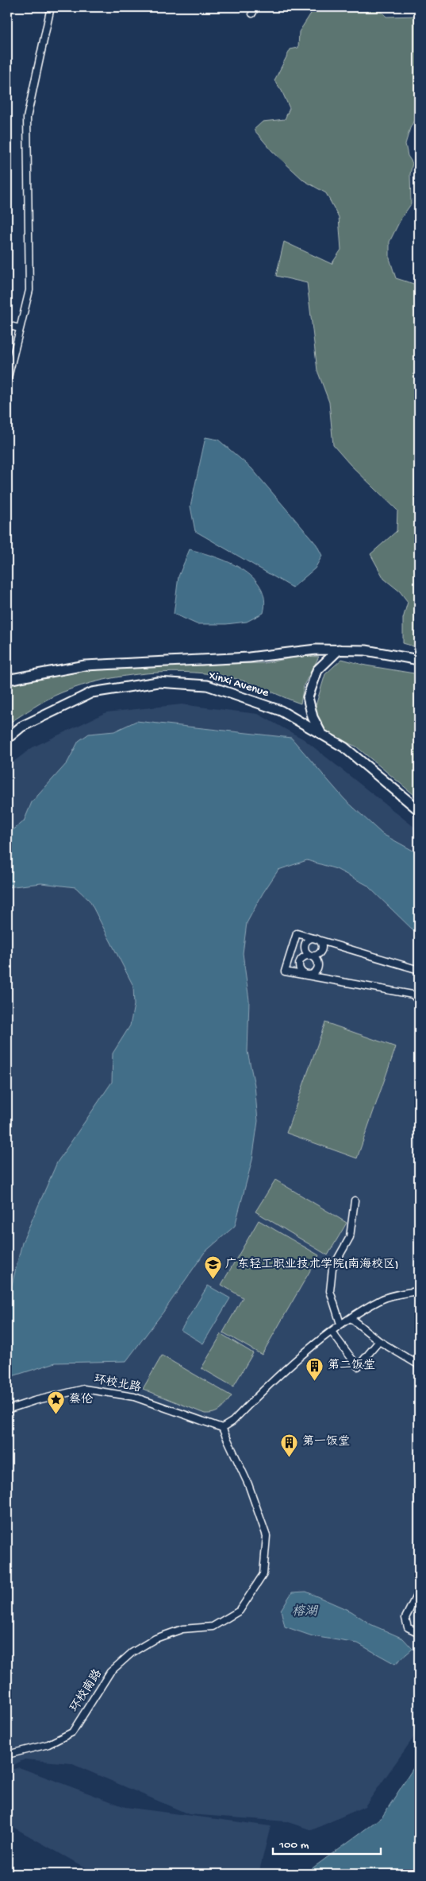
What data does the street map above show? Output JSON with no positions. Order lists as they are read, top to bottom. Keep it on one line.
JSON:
{"streets":{"main road":["Xinxi Avenue"],"street":["环校北路","环校南路"]},"crossings":[["环校北路","环校南路"]],"water":["榕湖"],"places":{"school or university":["广东轻工职业技术学院(南海校区)"],"building":["第二饭堂","第一饭堂"],"place":["蔡伦"]},"scale_bar":"100 m"}
